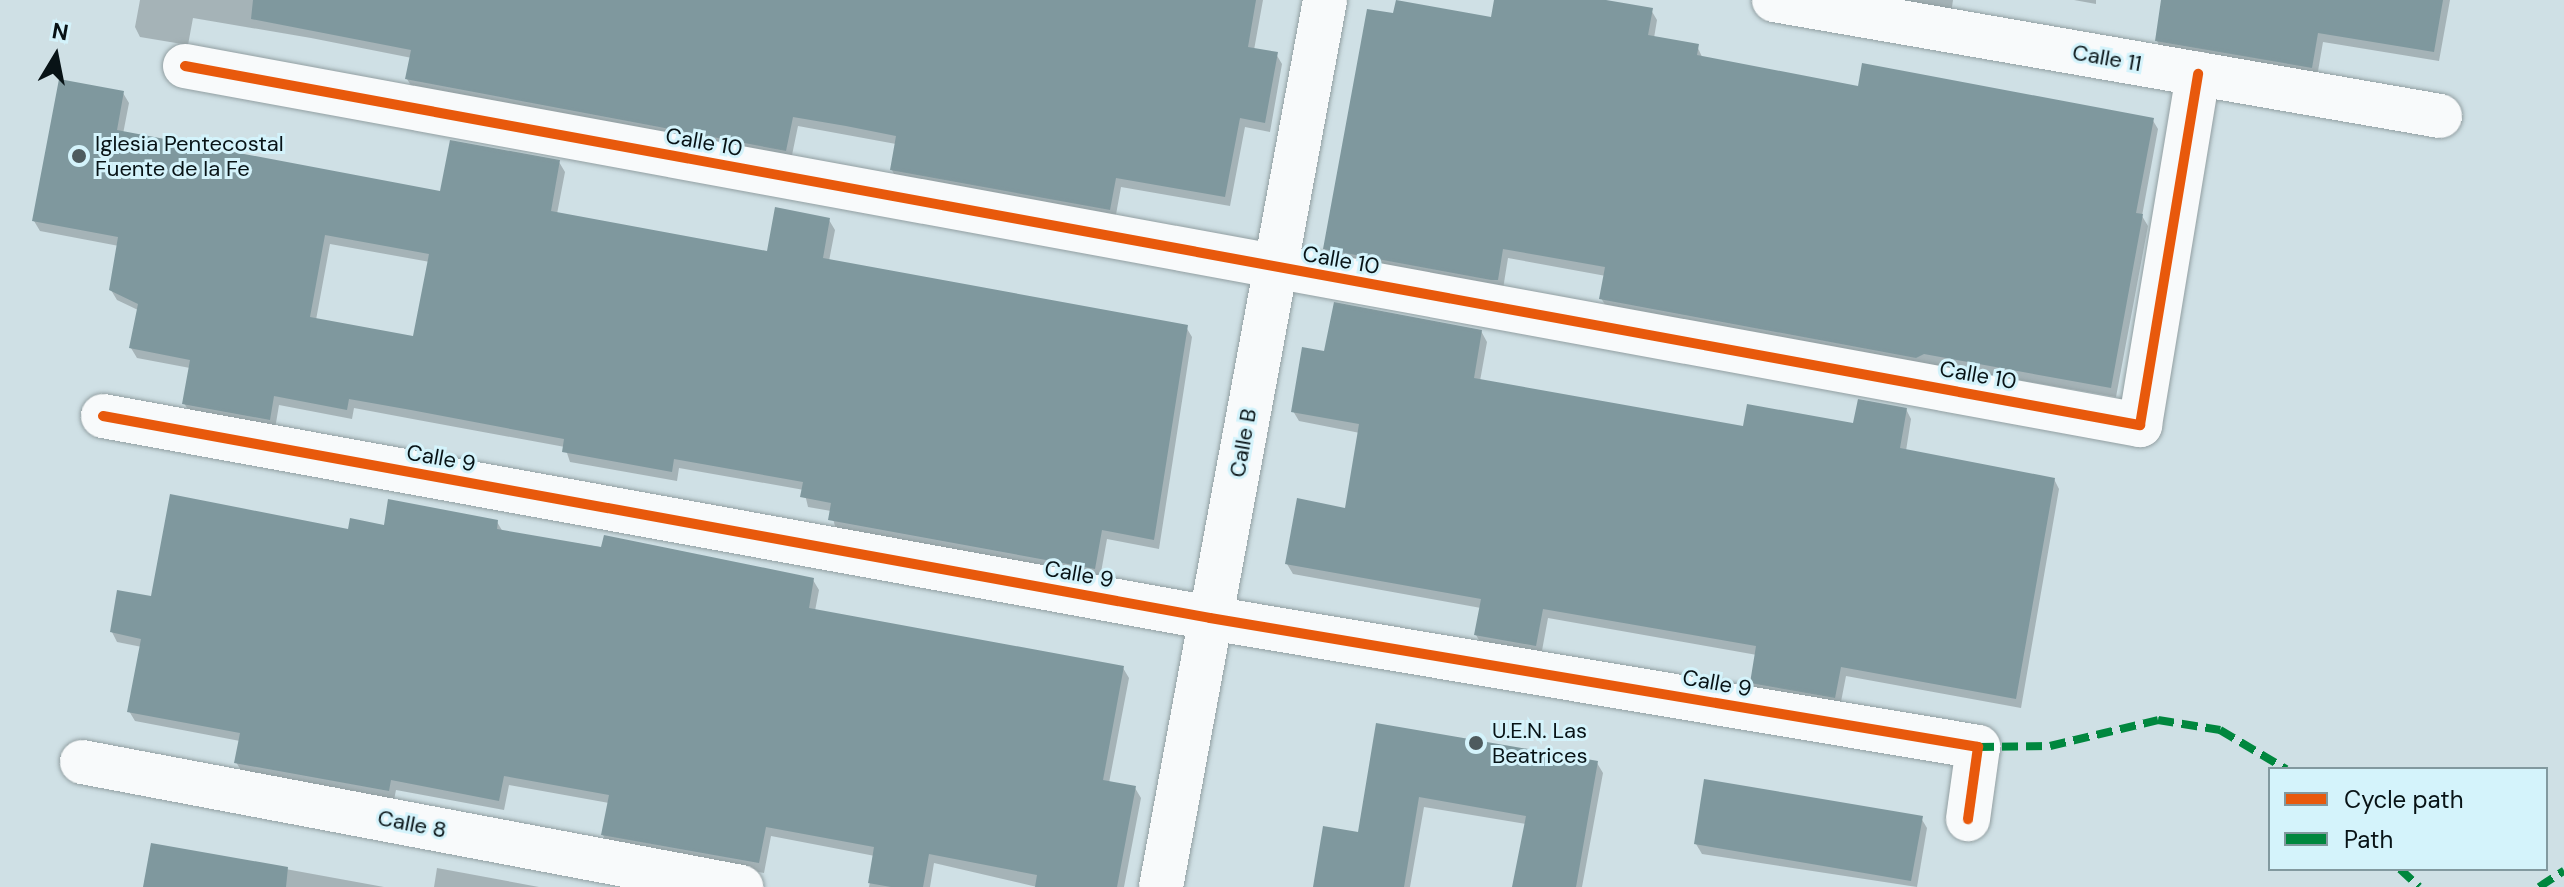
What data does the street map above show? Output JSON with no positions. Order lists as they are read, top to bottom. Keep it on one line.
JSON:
{"streets":{"street":["Calle 11","Calle 10","Calle B","Calle 9","Calle 8"]},"crossings":[["Calle 11","Calle 10"],["Calle 10","Calle B"],["Calle B","Calle 9"]],"places":["Iglesia Pentecostal Fuente de la Fe","U.E.N. Las Beatrices"],"legend":["Cycle path","Path"],"north":"top"}
